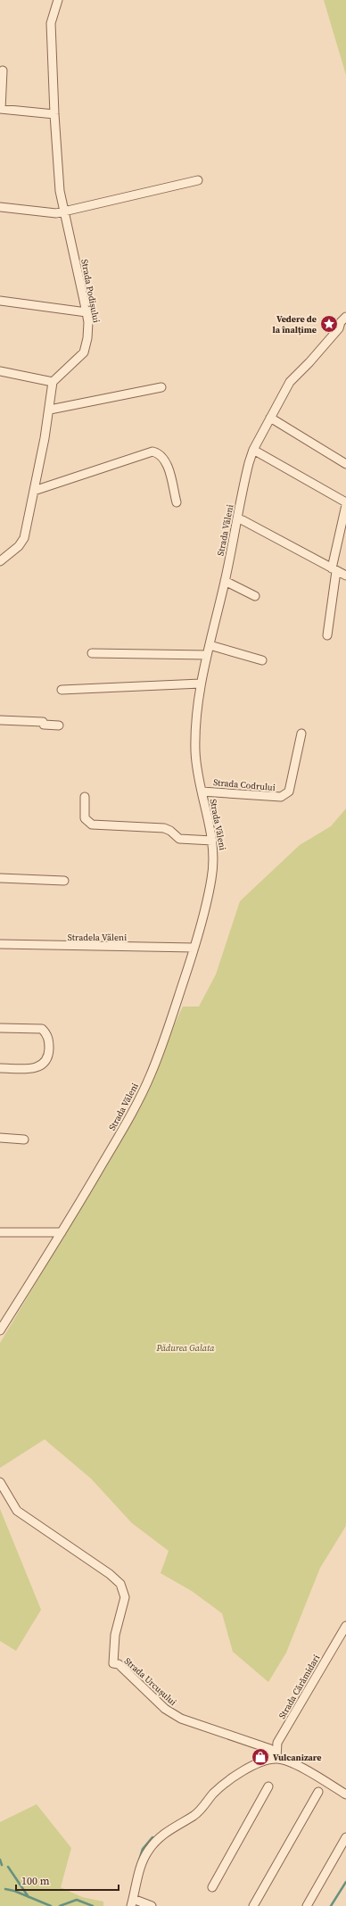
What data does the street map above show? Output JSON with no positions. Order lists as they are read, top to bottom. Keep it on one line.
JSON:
{"streets":{"street":["Strada Podișului","Strada Văleni","Strada Codrului","Stradela Văleni","Strada Urcușului","Strada Cărămidari"]},"crossings":[["Strada Văleni","Strada Codrului"],["Strada Văleni","Stradela Văleni"],["Strada Urcușului","Strada Cărămidari"]],"parks":["Pădurea Galata"],"places":{"place":["Vedere de la înalțime"],"shop":["Vulcanizare"]},"scale_bar":"100 m"}
